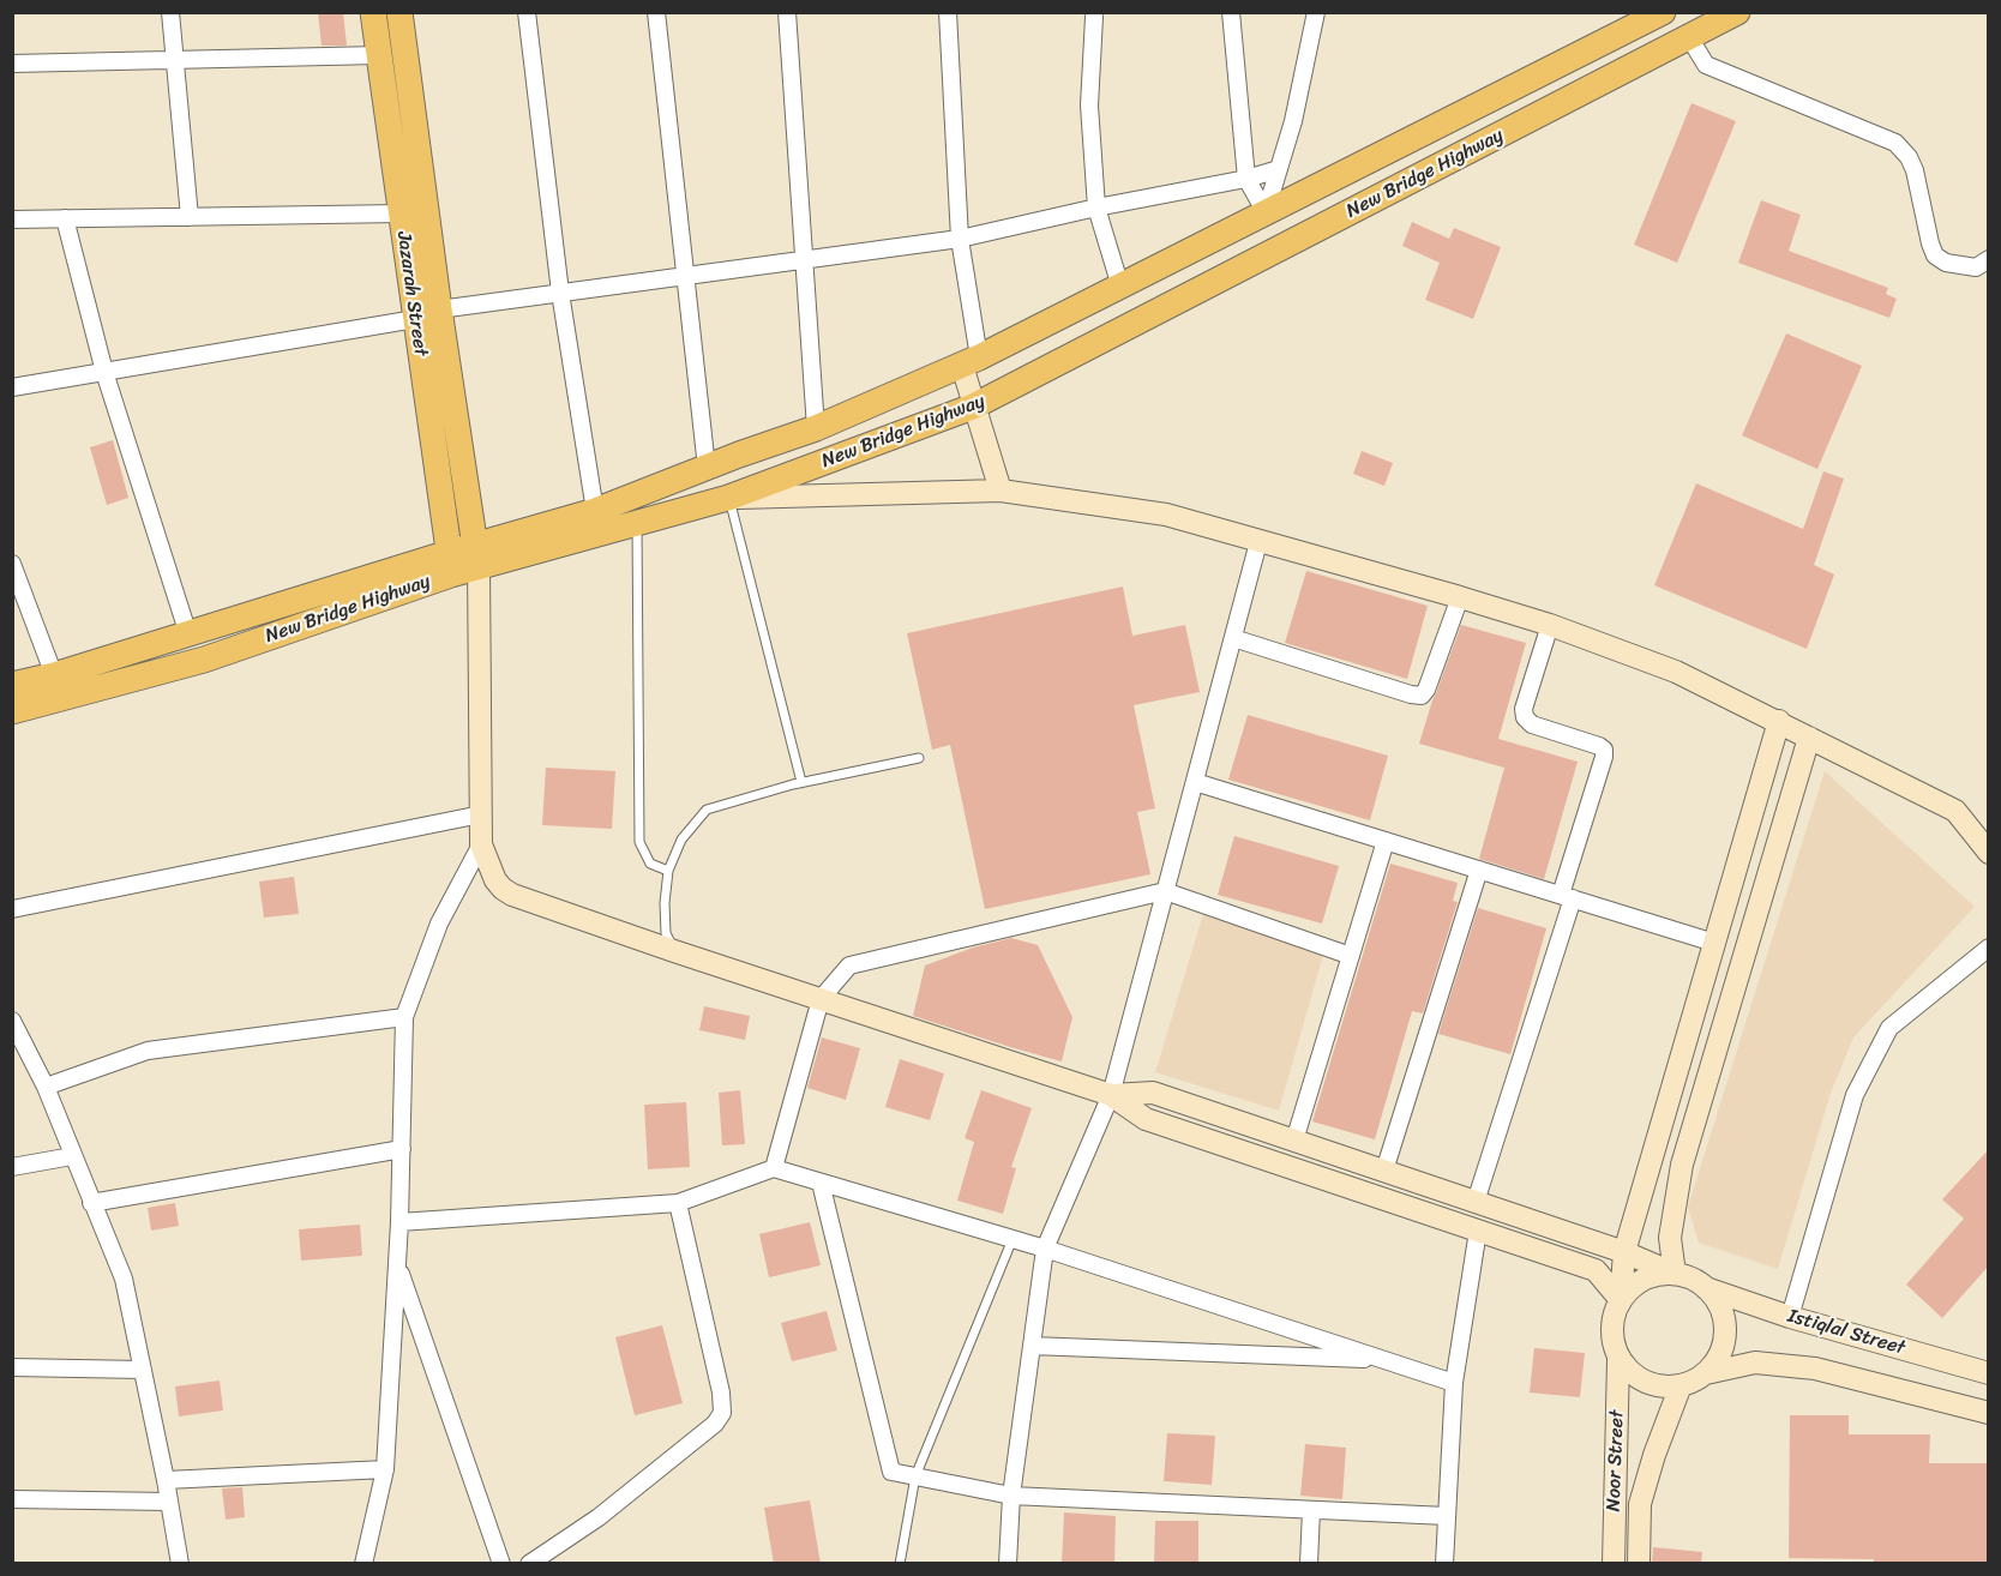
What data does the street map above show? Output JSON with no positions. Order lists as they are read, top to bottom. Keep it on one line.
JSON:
{"streets":{"main road":["New Bridge Highway","Jazarah Street"],"street":["Istiqlal Street","Noor Street"]},"crossings":[["New Bridge Highway","Jazarah Street"],["Istiqlal Street","Noor Street"]]}
